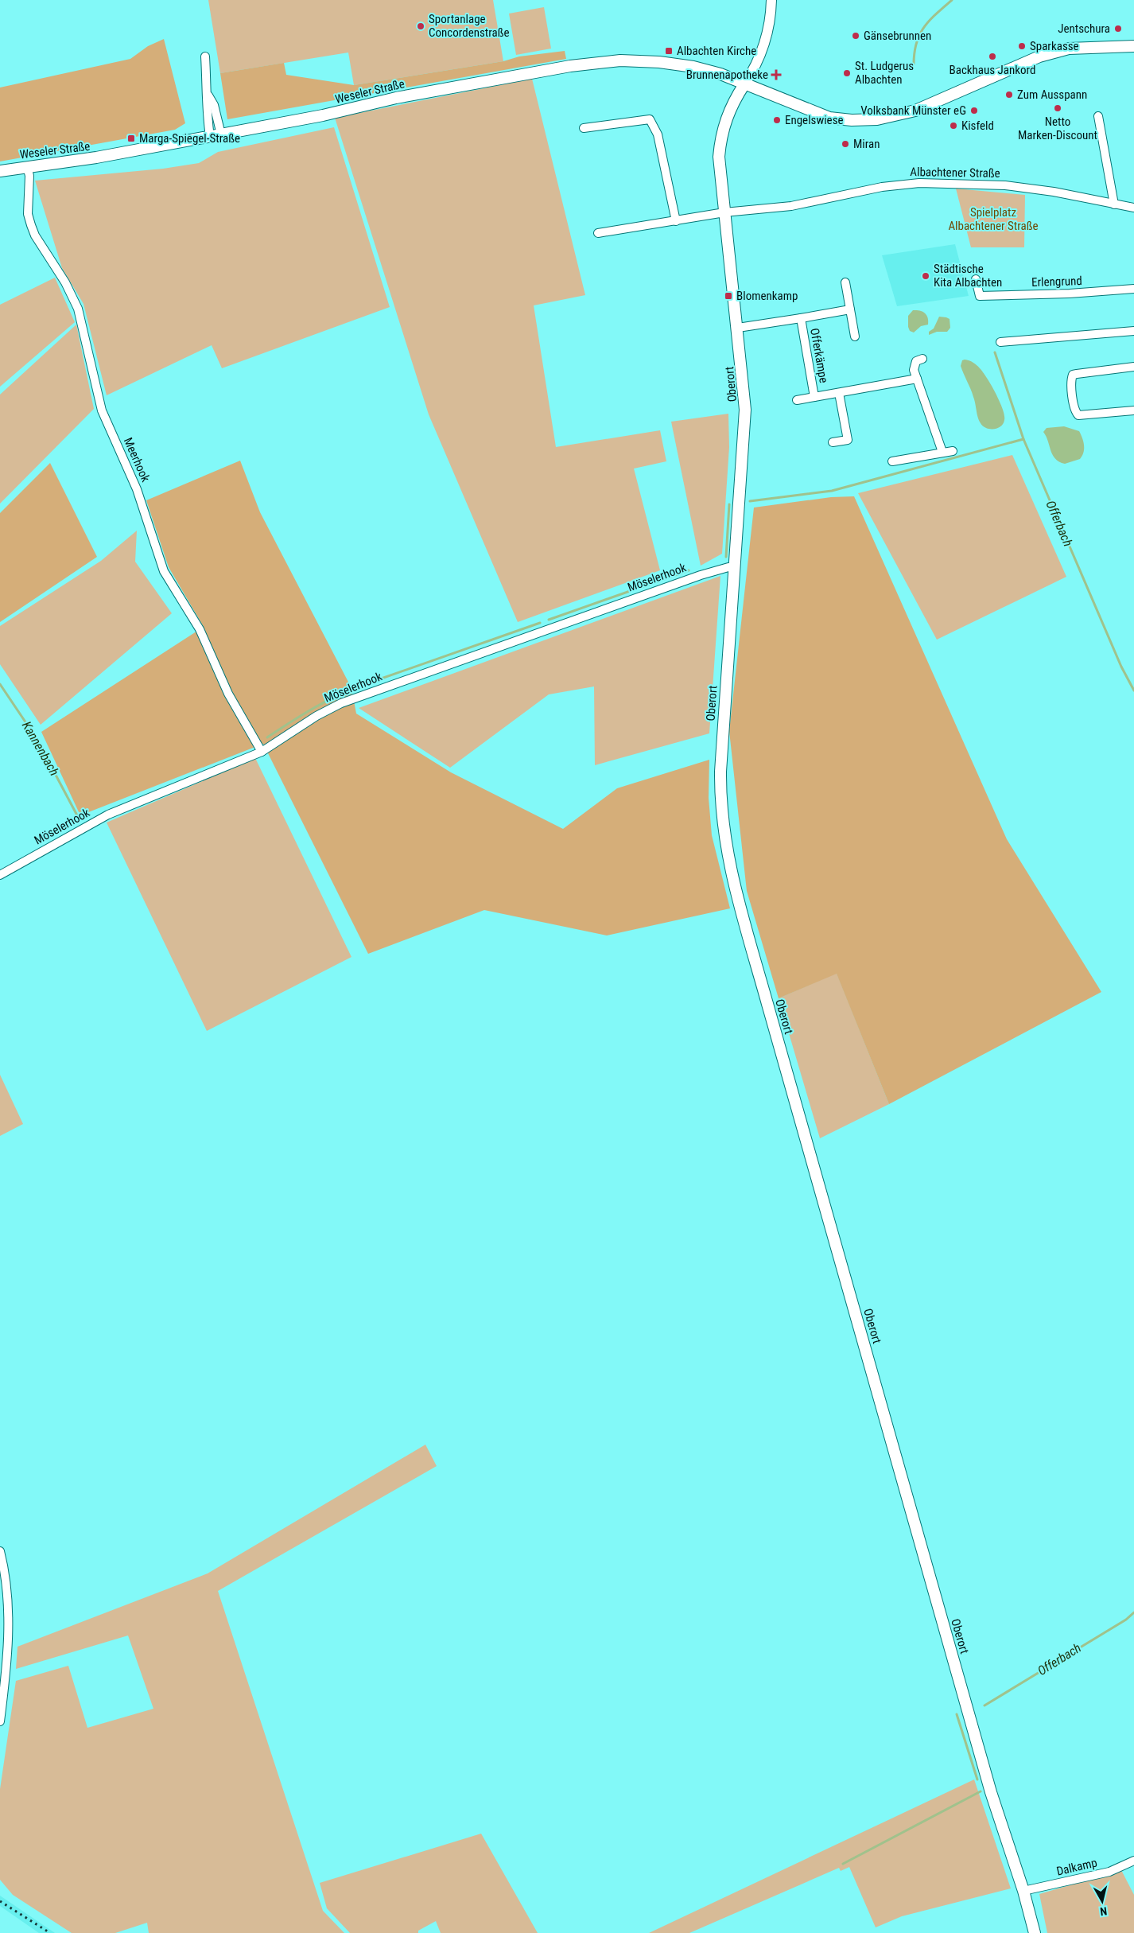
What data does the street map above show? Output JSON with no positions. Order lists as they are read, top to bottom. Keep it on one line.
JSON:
{"streets":{"main road":["Weseler Straße","Oberort"],"street":["Albachtener Straße","Erlengrund","Offerkämpe","Meerhook","Möselerhook","Dalkamp"]},"crossings":[["Weseler Straße","Oberort"],["Weseler Straße","Meerhook"],["Albachtener Straße","Oberort"],["Offerkämpe","Oberort"],["Oberort","Möselerhook"],["Oberort","Dalkamp"],["Meerhook","Möselerhook"]],"water":["Offerbach","Kannenbach"],"parks":["Spielplatz Albachtener Straße"],"places":{"other":["Sportanlage Concordenstraße","Jentschura","Gänsebrunnen","Sparkasse","Backhaus Jankord","St. Ludgerus Albachten","Zum Ausspann","Netto Marken-Discount","Volksbank Münster eG","Engelswiese","Kisfeld","Miran","Städtische Kita Albachten"],"transit":["Albachten Kirche","Marga-Spiegel-Straße","Blomenkamp"],"health":["Brunnenapotheke"]},"north":"bottom"}
